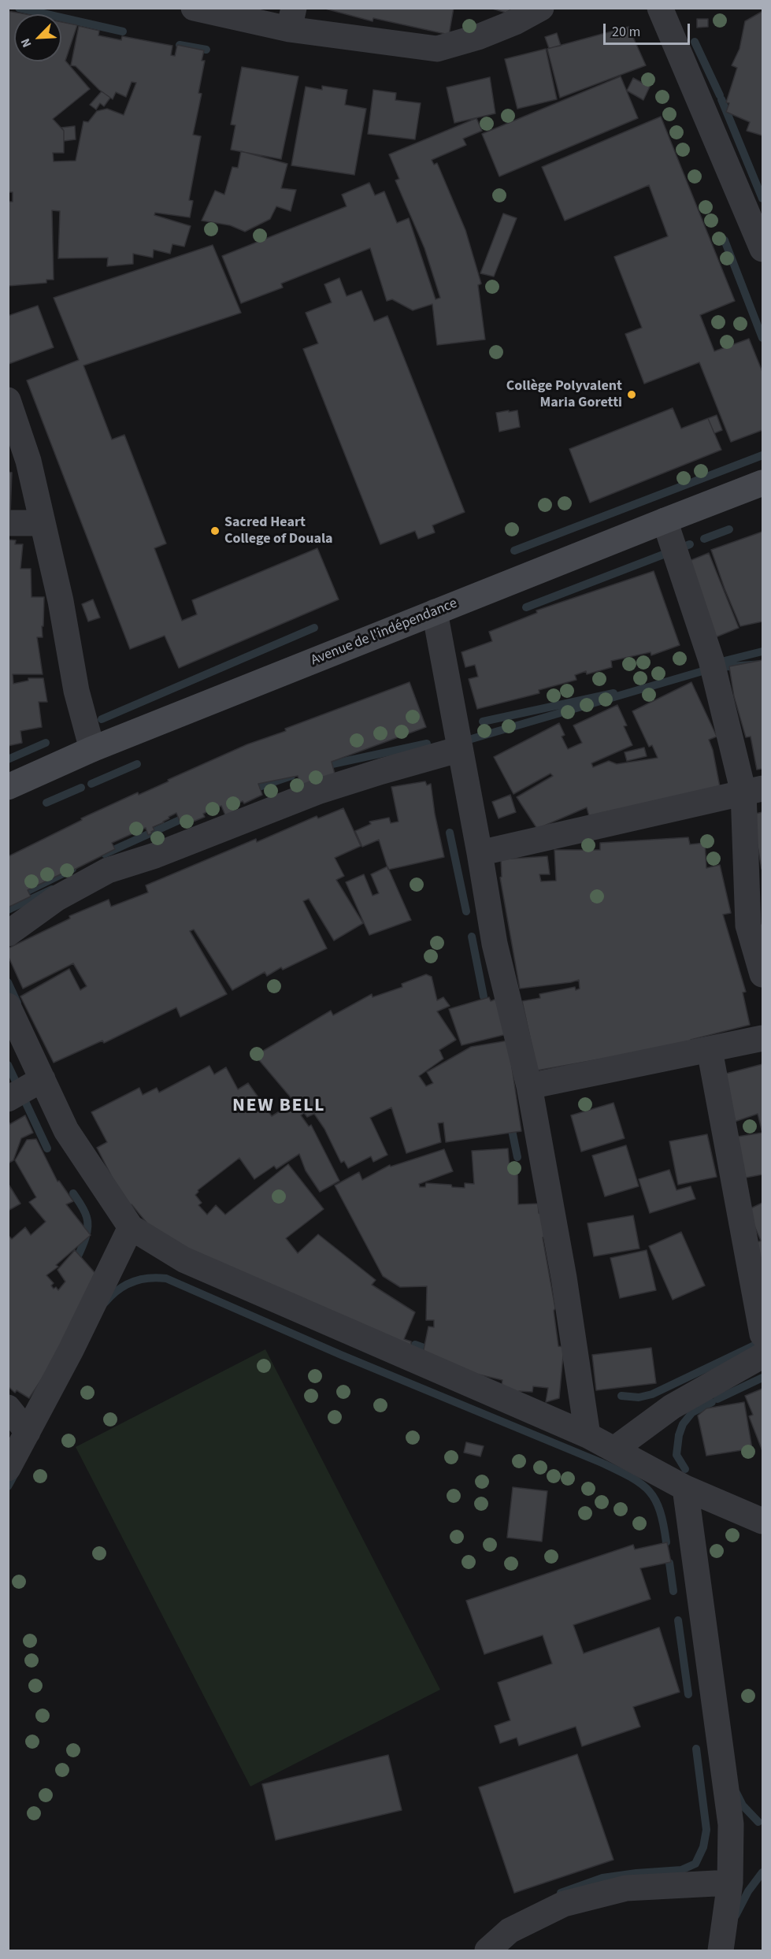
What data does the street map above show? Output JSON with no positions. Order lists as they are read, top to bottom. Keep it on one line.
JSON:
{"streets":{"main road":["Avenue de l'indépendance"]},"districts":["NEW BELL"],"places":["Collège Polyvalent Maria Goretti","Sacred Heart College of Douala"],"scale_bar":"20 m","north":"bottom left"}
